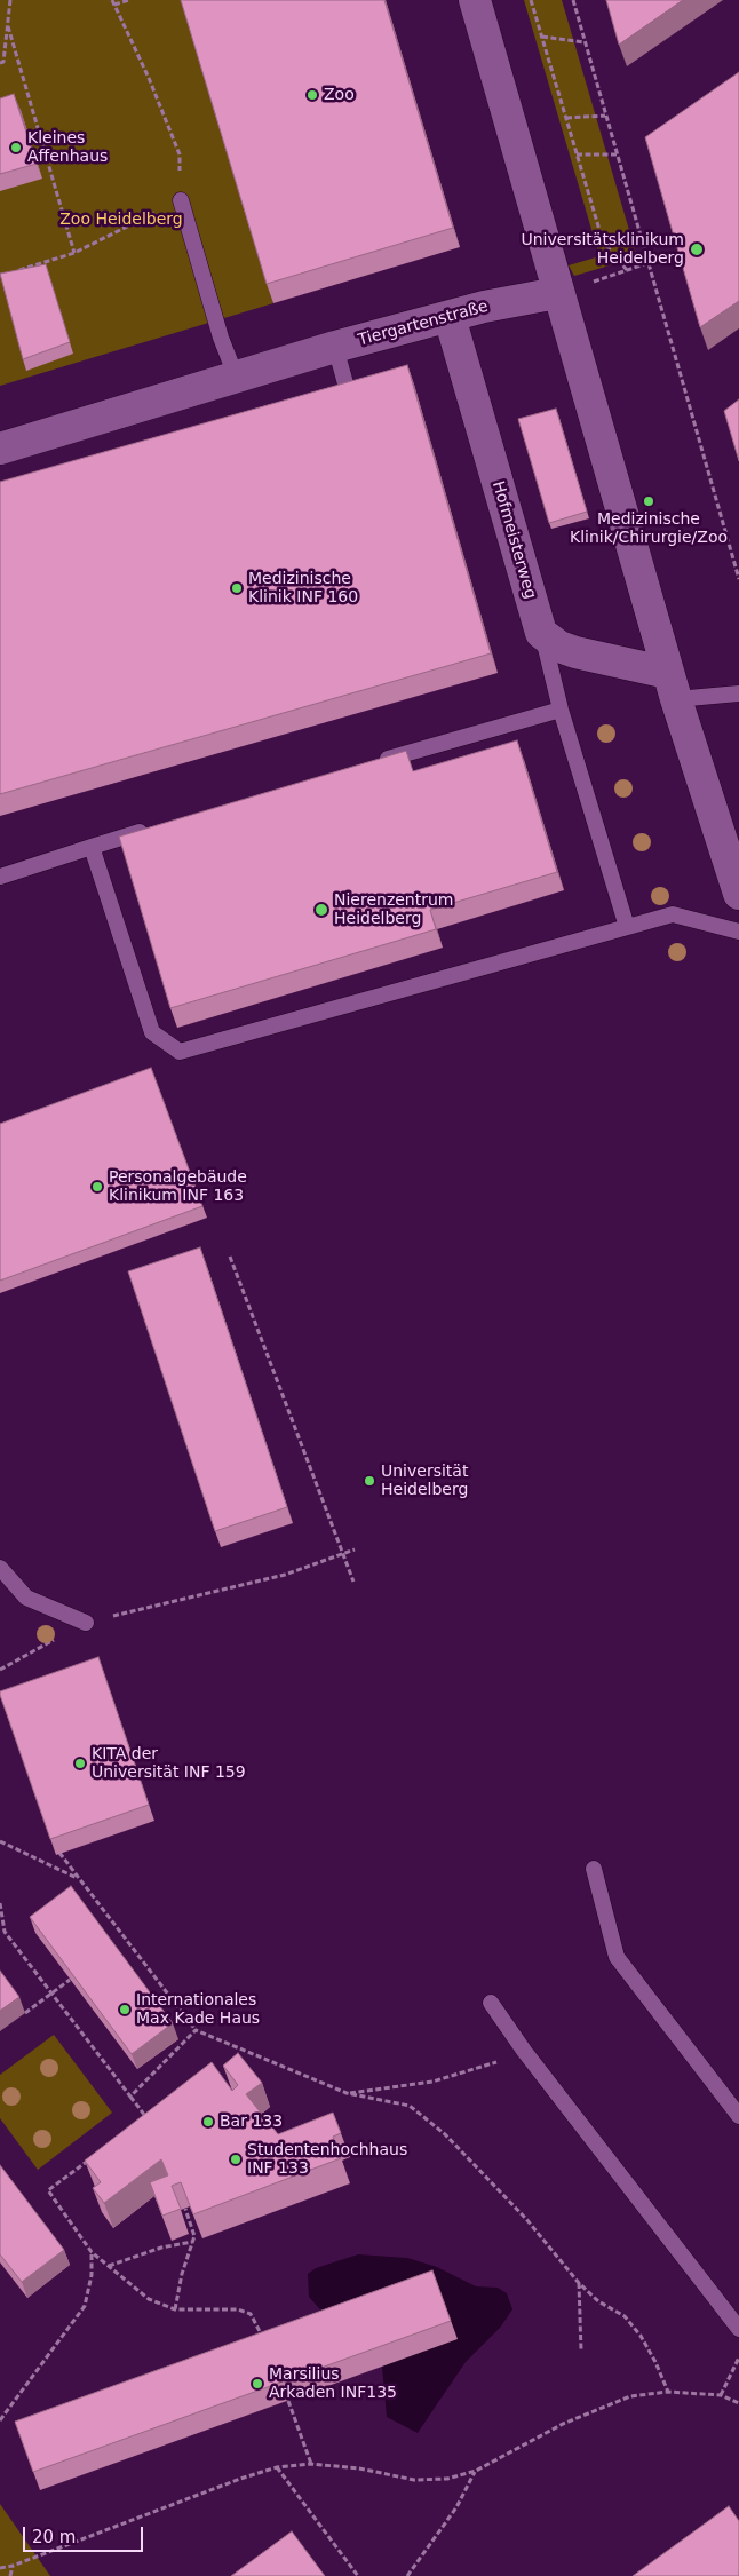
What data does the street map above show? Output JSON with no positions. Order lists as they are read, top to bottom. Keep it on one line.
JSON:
{"streets":{"street":["Tiergartenstraße","Hofmeisterweg"]},"crossings":[["Tiergartenstraße","Hofmeisterweg"]],"parks":["Zoo Heidelberg"],"places":["Zoo","Kleines Affenhaus","Universitätsklinikum Heidelberg","Medizinische Klinik/Chirurgie/Zoo","Medizinische Klinik INF 160","Nierenzentrum Heidelberg","Personalgebäude Klinikum INF 163","Universität Heidelberg","KITA der Universität INF 159","Internationales Max Kade Haus","Bar 133","Studentenhochhaus INF 133","Marsilius Arkaden INF135"],"scale_bar":"20 m"}
